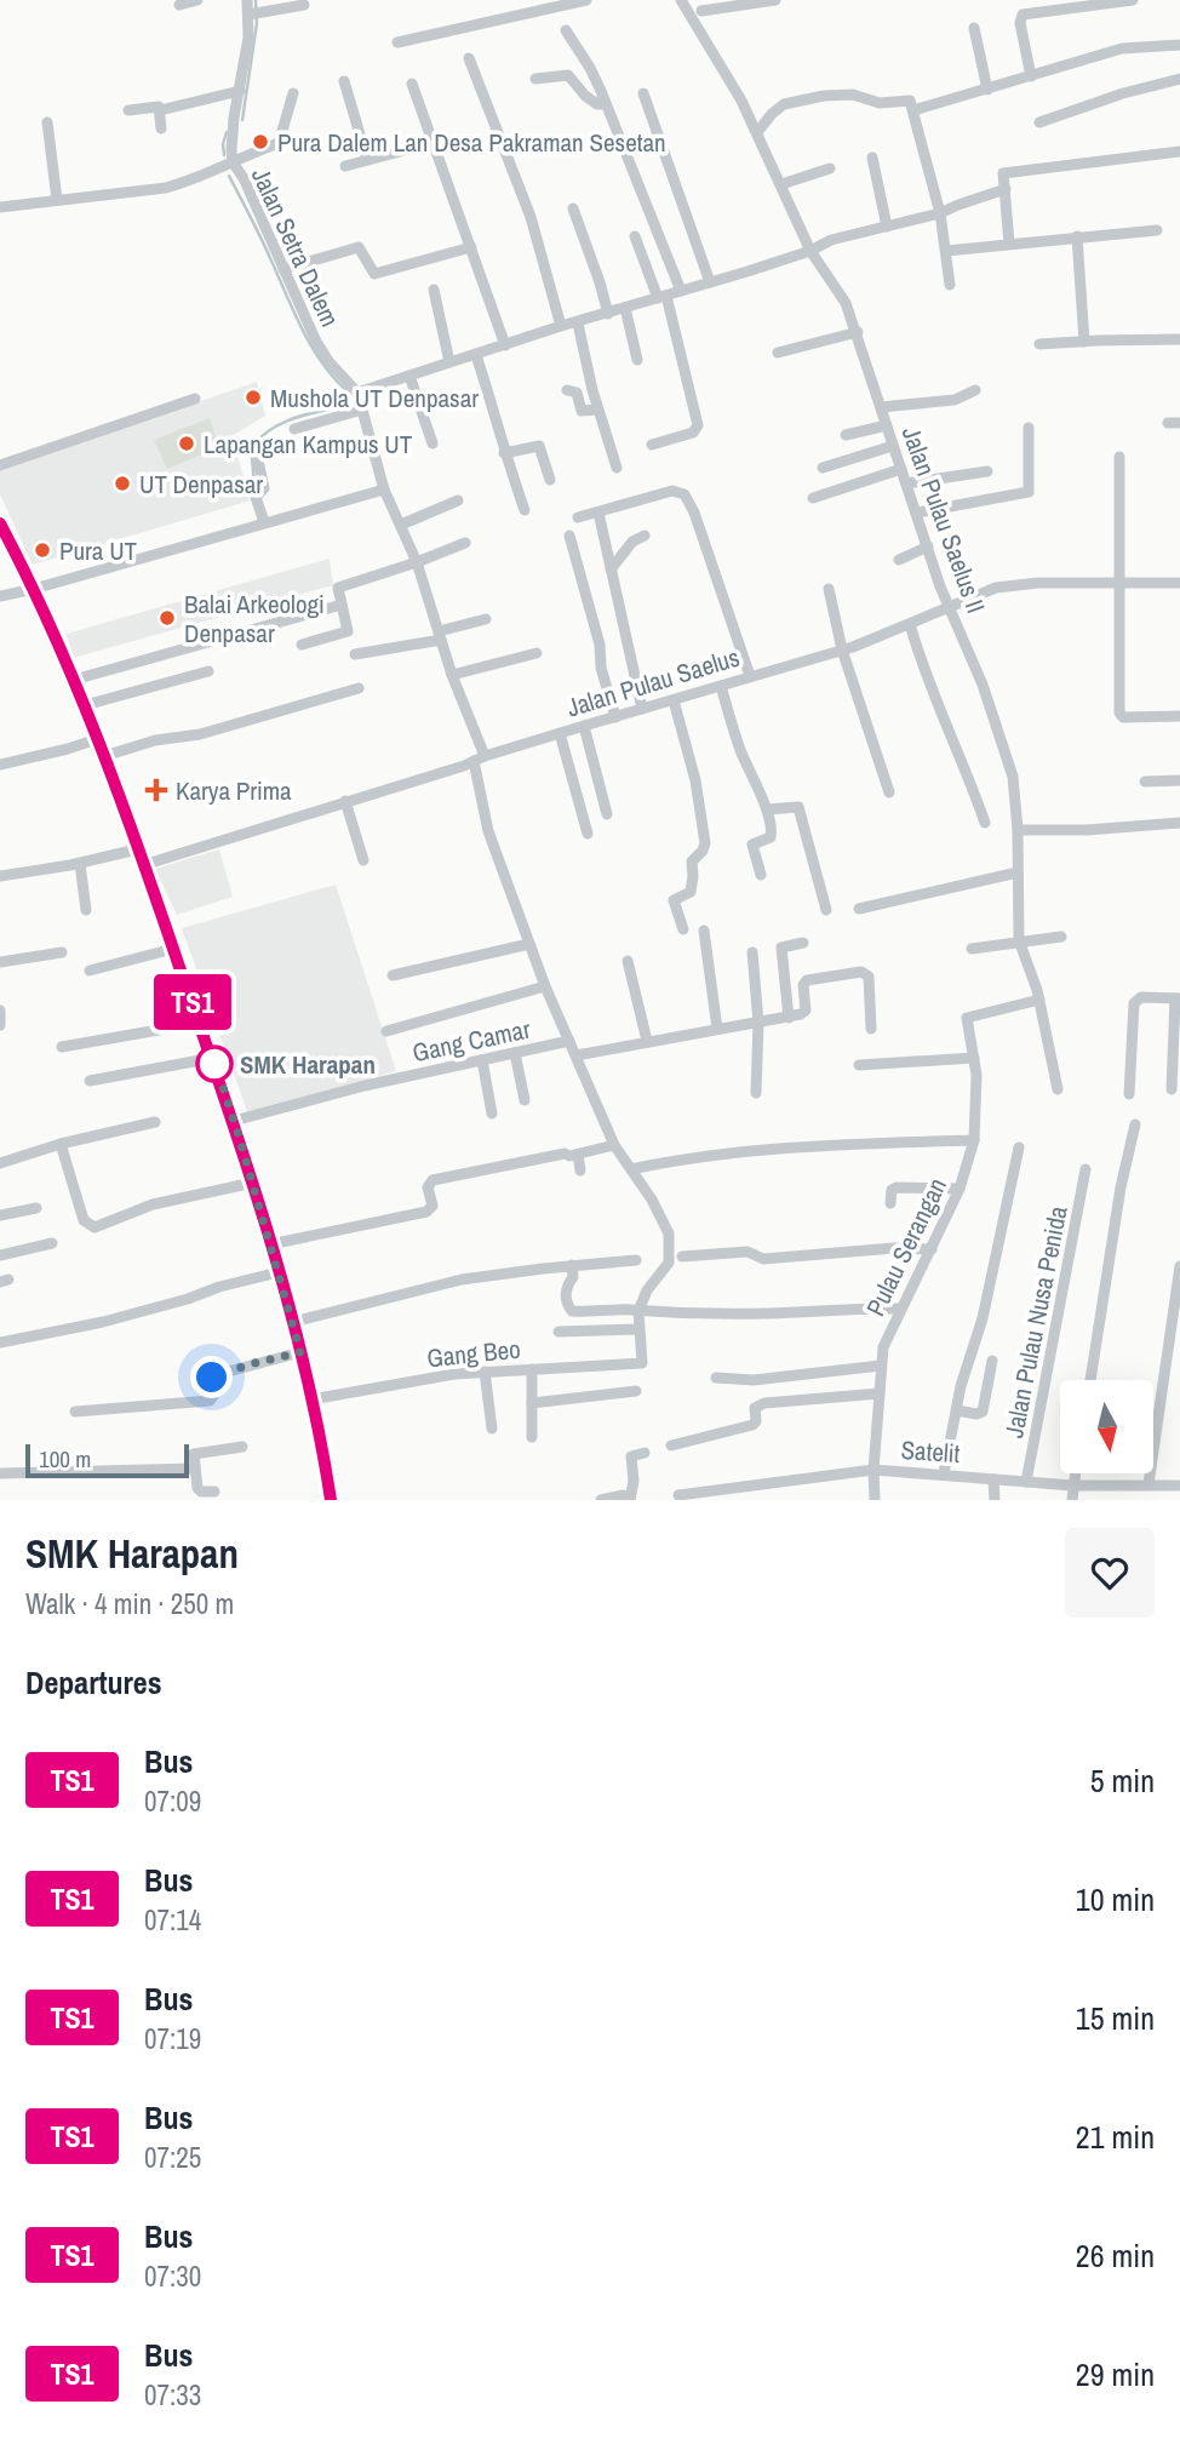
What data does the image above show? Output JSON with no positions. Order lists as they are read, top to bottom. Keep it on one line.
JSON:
{"streets":{"street":["Jalan Setra Dalem","Jalan Pulau Saelus II","Jalan Pulau Saelus","Gang Camar","Pulau Serangan","Jalan Pulau Nusa Penida","Gang Beo","Satelit"]},"crossings":[["Jalan Setra Dalem","Jalan Pulau Saelus"],["Jalan Setra Dalem","Gang Camar"],["Jalan Pulau Saelus II","Jalan Pulau Saelus"],["Jalan Pulau Saelus II","Pulau Serangan"],["Pulau Serangan","Satelit"],["Jalan Pulau Nusa Penida","Satelit"]],"places":{"other":["Pura Dalem Lan Desa Pakraman Sesetan","Mushola UT Denpasar","Lapangan Kampus UT","UT Denpasar","Pura UT","Balai Arkeologi Denpasar","SMK Harapan"],"health":["Karya Prima"]},"lines":["bus line TS1"],"scale_bar":"100 m","north":"bottom","page":{"on_map":"TS1","scale":"100 m","heading":[["SMK Harapan","Walk · 4 min · 250 m"],"Departures"],"list":[{"mark":"TS1","name":"Bus","note":"07:09","value":"5 min"},{"mark":"TS1","name":"Bus","note":"07:14","value":"10 min"},{"mark":"TS1","name":"Bus","note":"07:19","value":"15 min"},{"mark":"TS1","name":"Bus","note":"07:25","value":"21 min"},{"mark":"TS1","name":"Bus","note":"07:30","value":"26 min"},{"mark":"TS1","name":"Bus","note":"07:33","value":"29 min"}]}}
